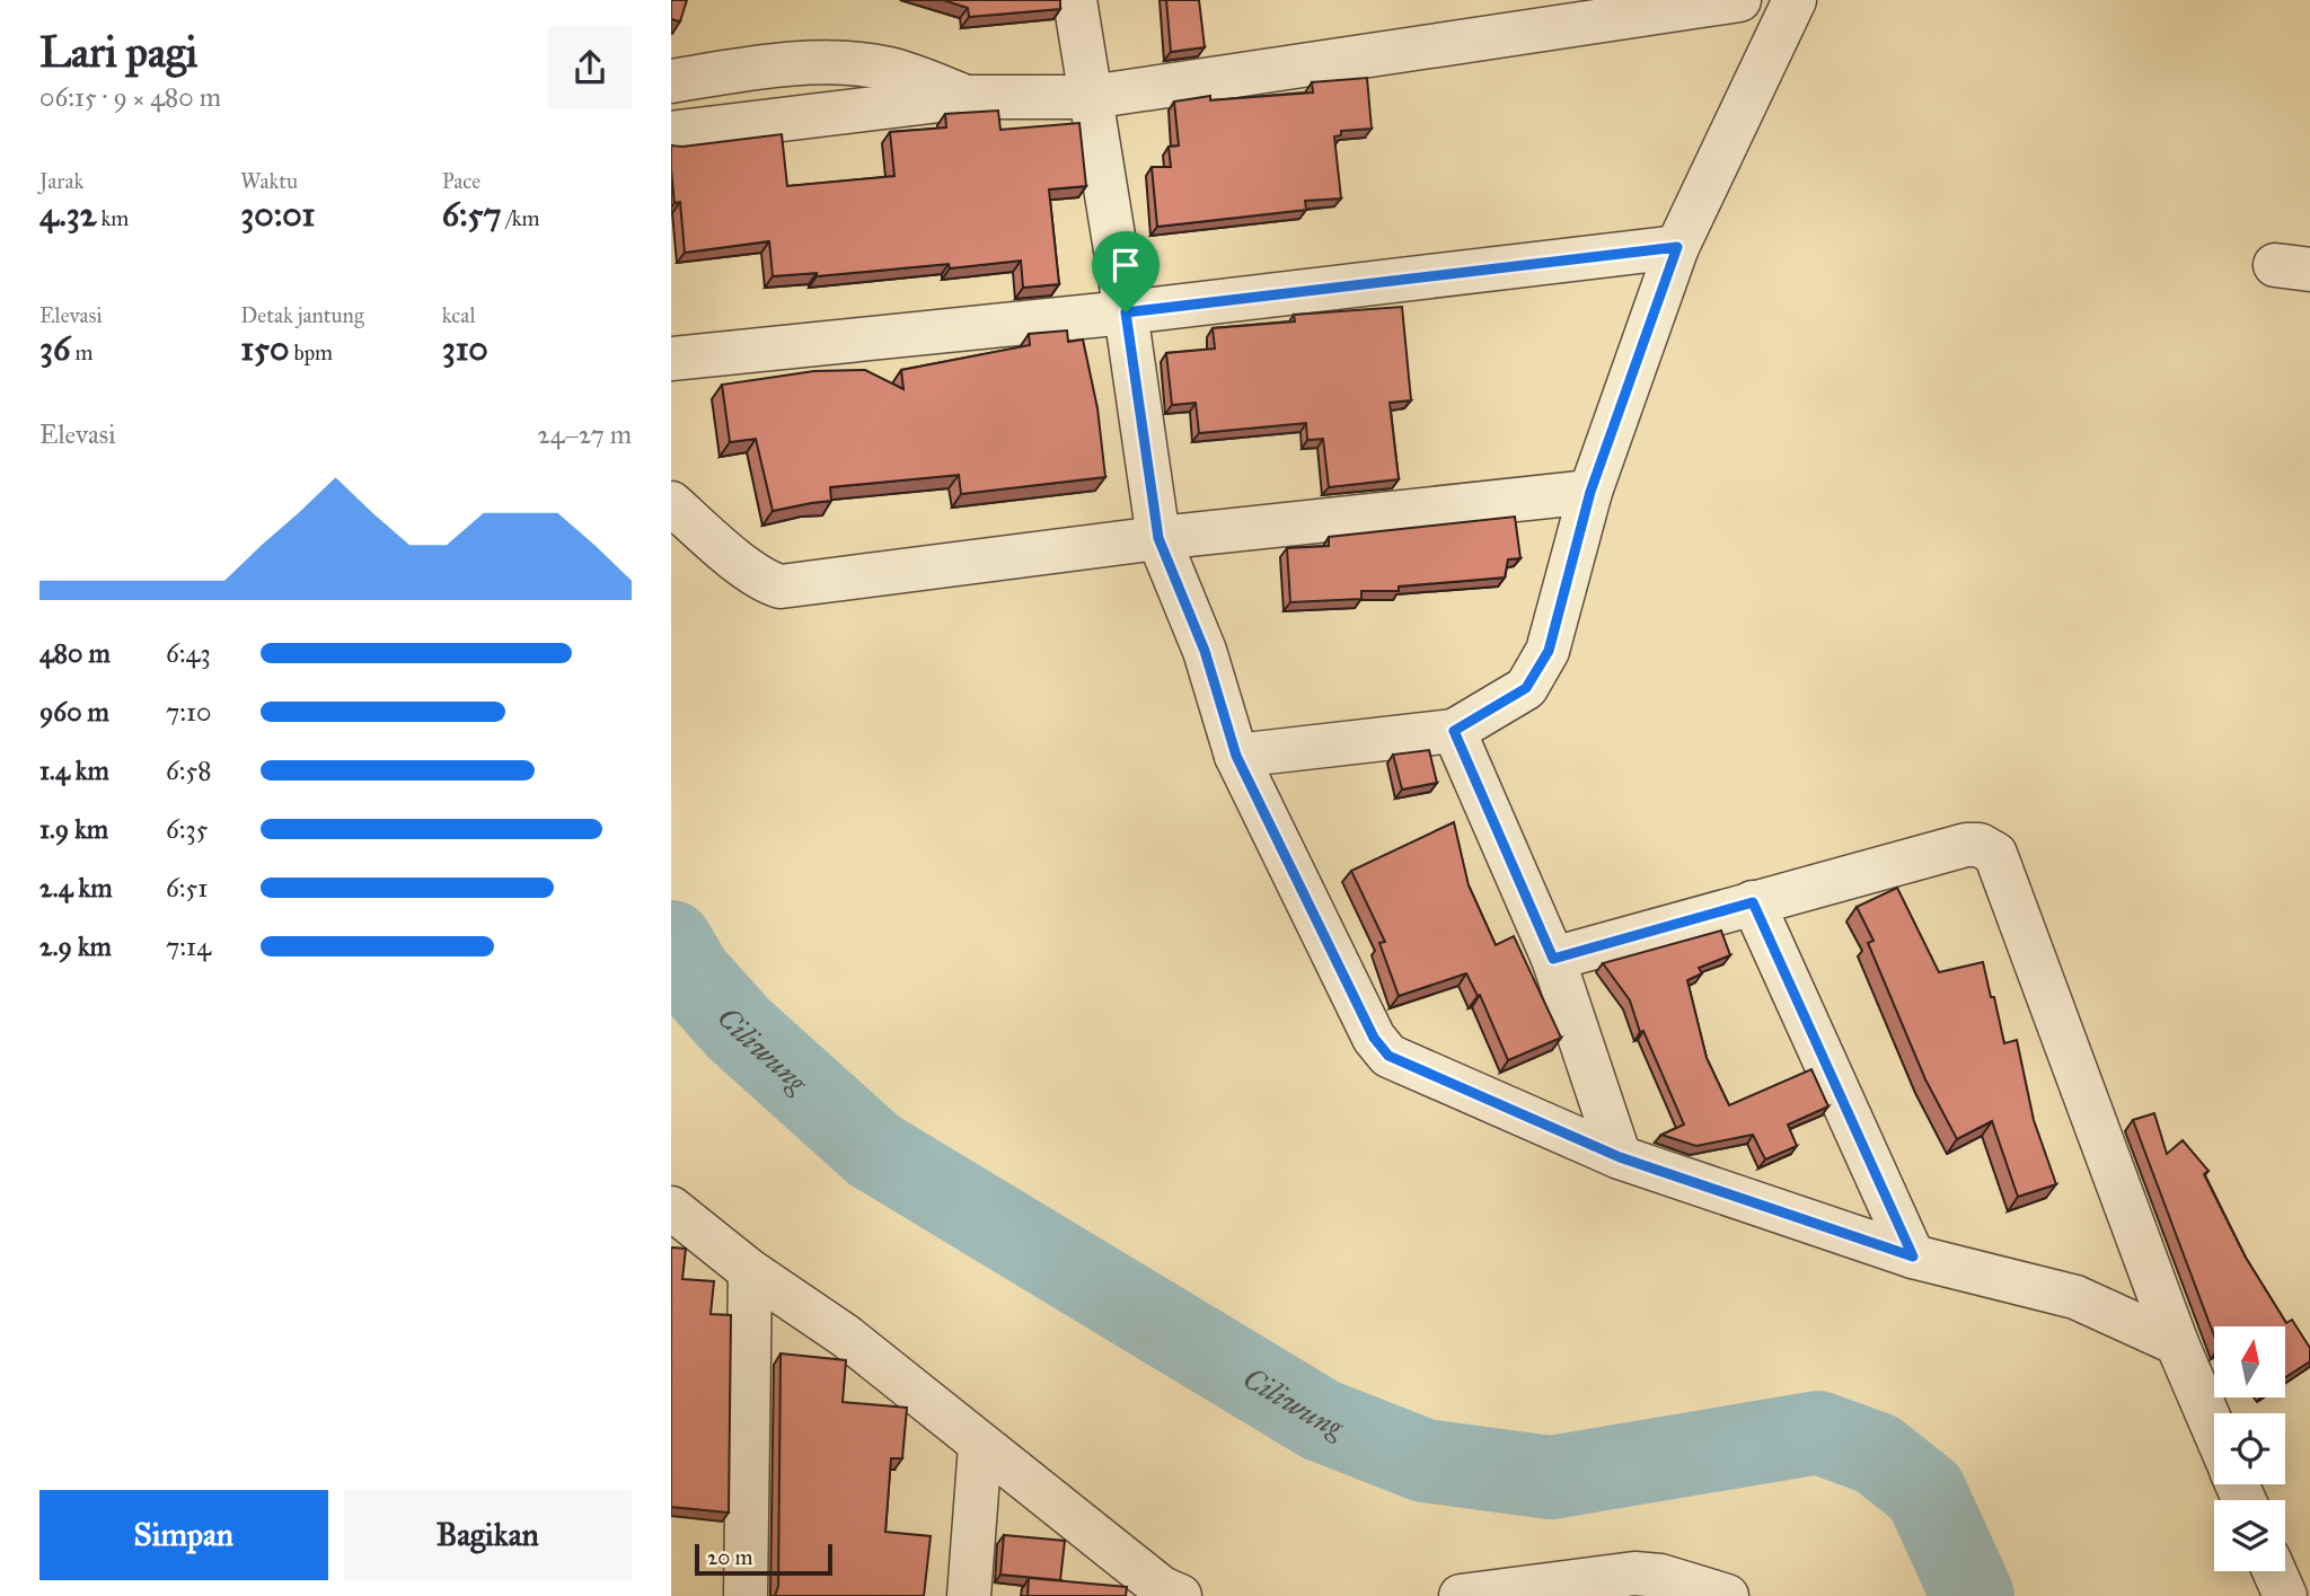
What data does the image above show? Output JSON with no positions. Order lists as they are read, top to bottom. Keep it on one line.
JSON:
{"water":["Ciliwung"],"scale_bar":"20 m","north":"top","page":{"heading":["Lari pagi","06:15 · 9 × 480 m"],"stats":[["Jarak","4.32 km"],["Waktu","30:01"],["Pace","6:57 /km"],["Elevasi","36 m"],["Detak jantung","150 bpm"],["kcal","310"]],"chart":["Elevasi","24–27 m"],"list":[{"name":"480 m","note":"6:43"},{"name":"960 m","note":"7:10"},{"name":"1.4 km","note":"6:58"},{"name":"1.9 km","note":"6:35"},{"name":"2.4 km","note":"6:51"},{"name":"2.9 km","note":"7:14"}],"buttons":["Simpan","Bagikan"],"scale":"20 m"}}
